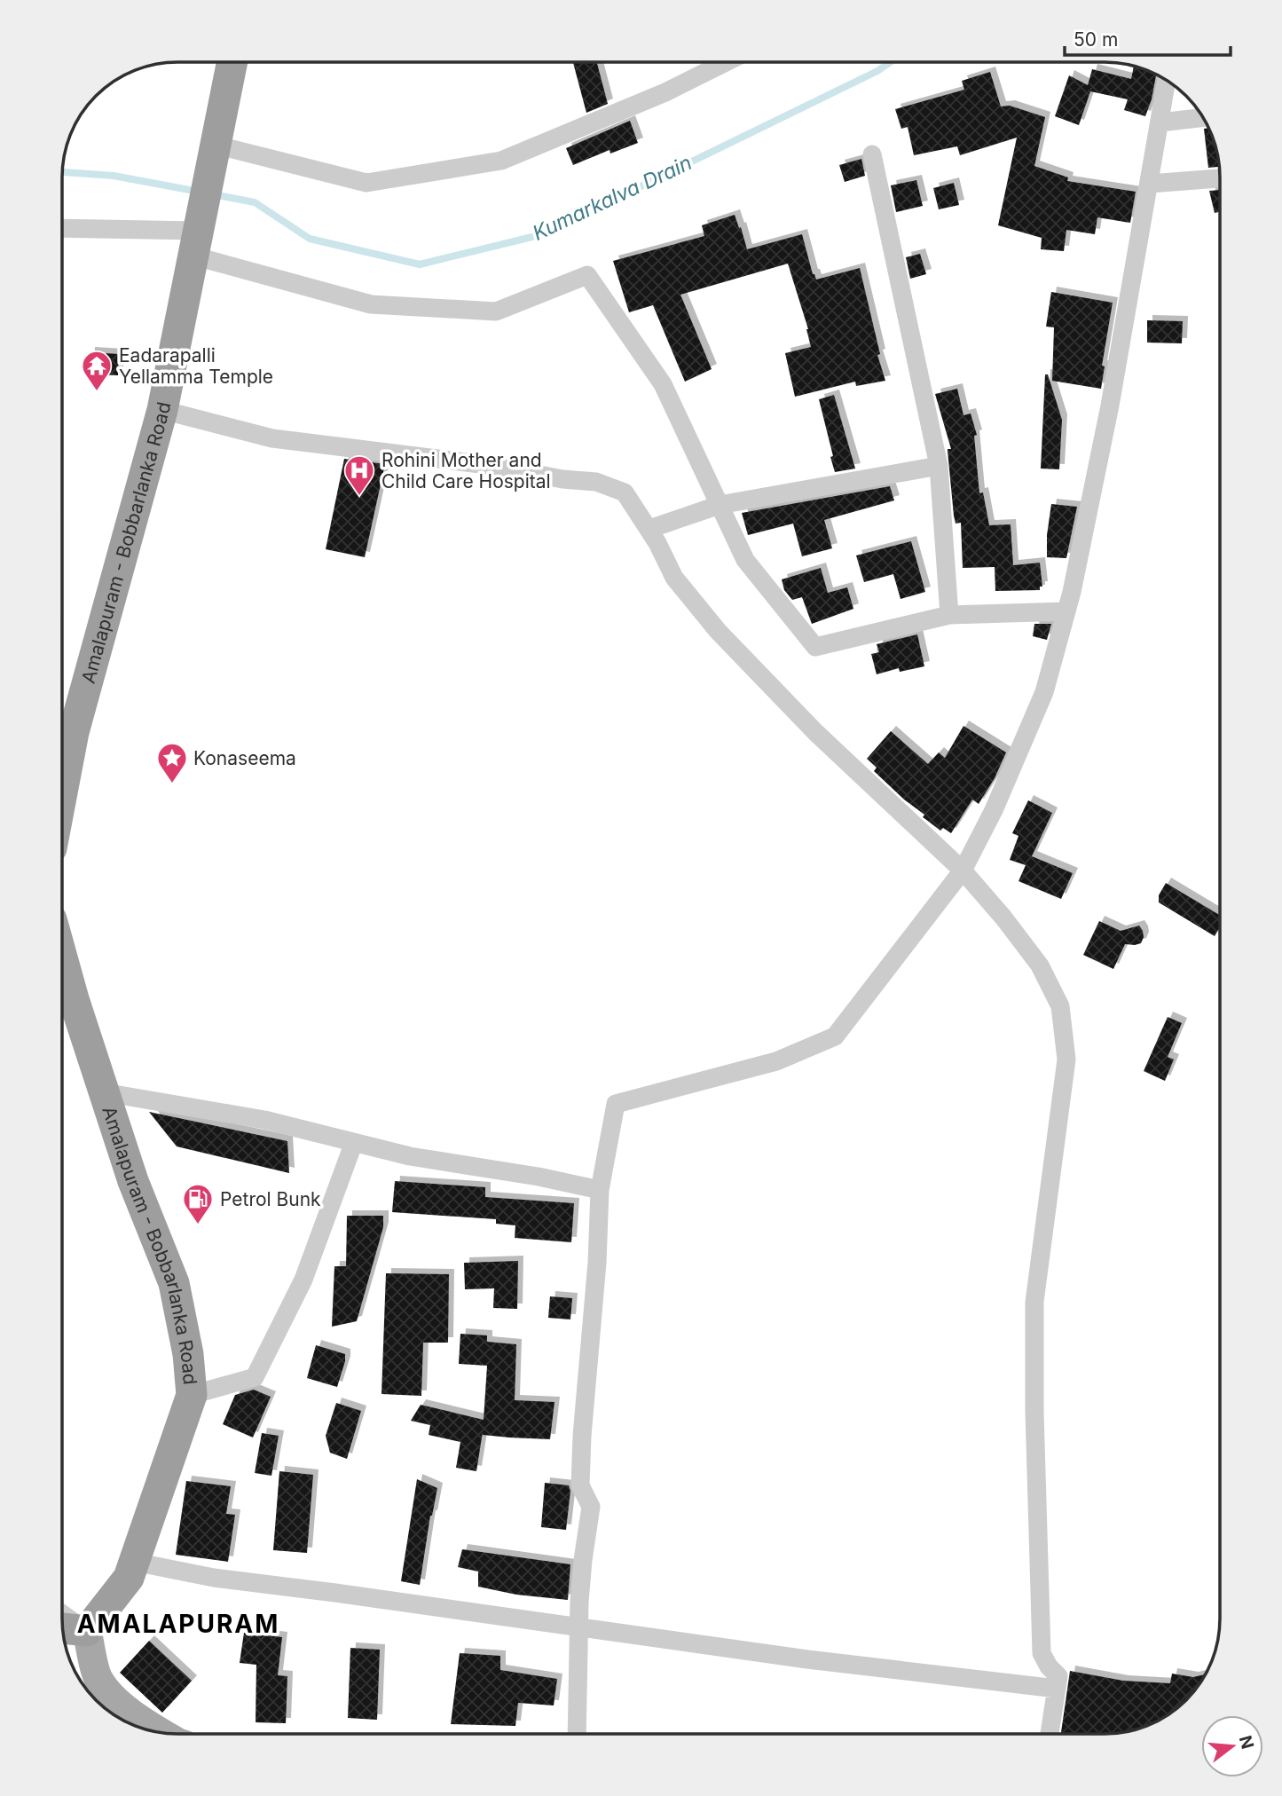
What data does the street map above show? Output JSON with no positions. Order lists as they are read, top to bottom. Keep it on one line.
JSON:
{"streets":{"highway":["Amalapuram - Bobbarlanka Road"]},"districts":["AMALAPURAM"],"water":["Kumarkalva Drain"],"places":{"temple":["Eadarapalli Yellamma Temple"],"hospital":["Rohini Mother and Child Care Hospital"],"place":["Konaseema"],"fuel station":["Petrol Bunk"]},"scale_bar":"50 m","north":"right"}
